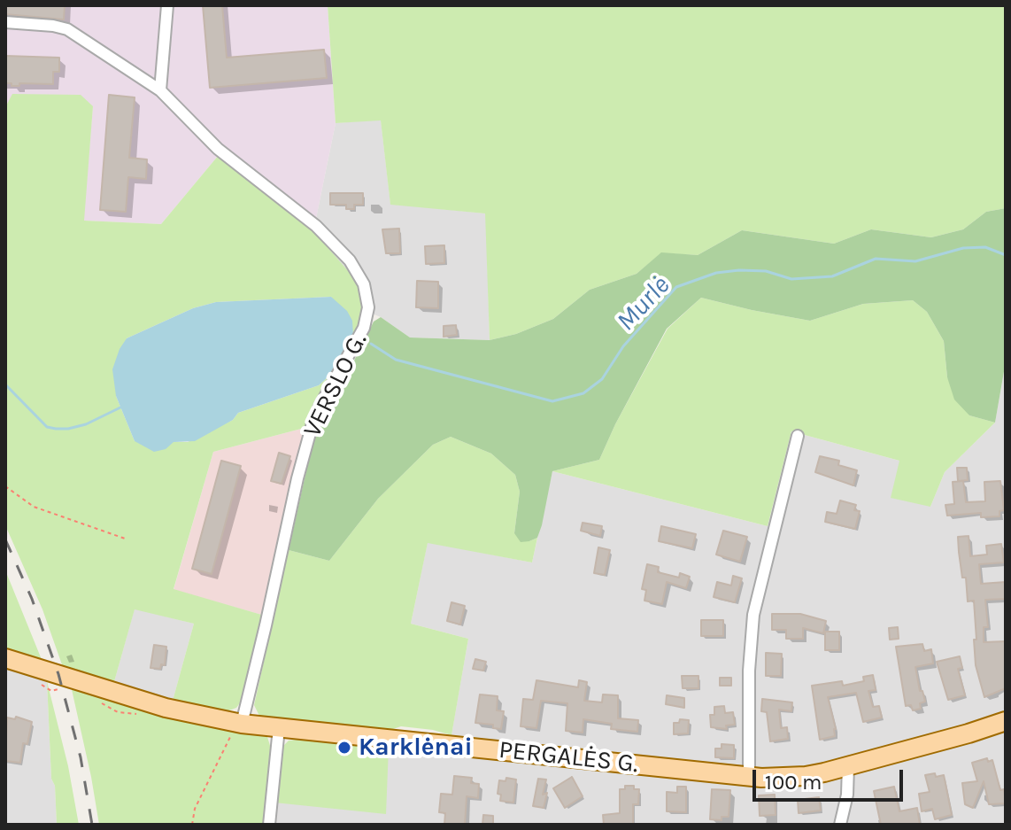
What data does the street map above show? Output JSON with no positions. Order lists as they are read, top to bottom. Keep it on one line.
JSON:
{"streets":{"main road":["PERGALĖS G."],"street":["VERSLO G."]},"crossings":[["VERSLO G.","PERGALĖS G."]],"water":["Murlė"],"places":["Karklėnai"],"scale_bar":"100 m"}
